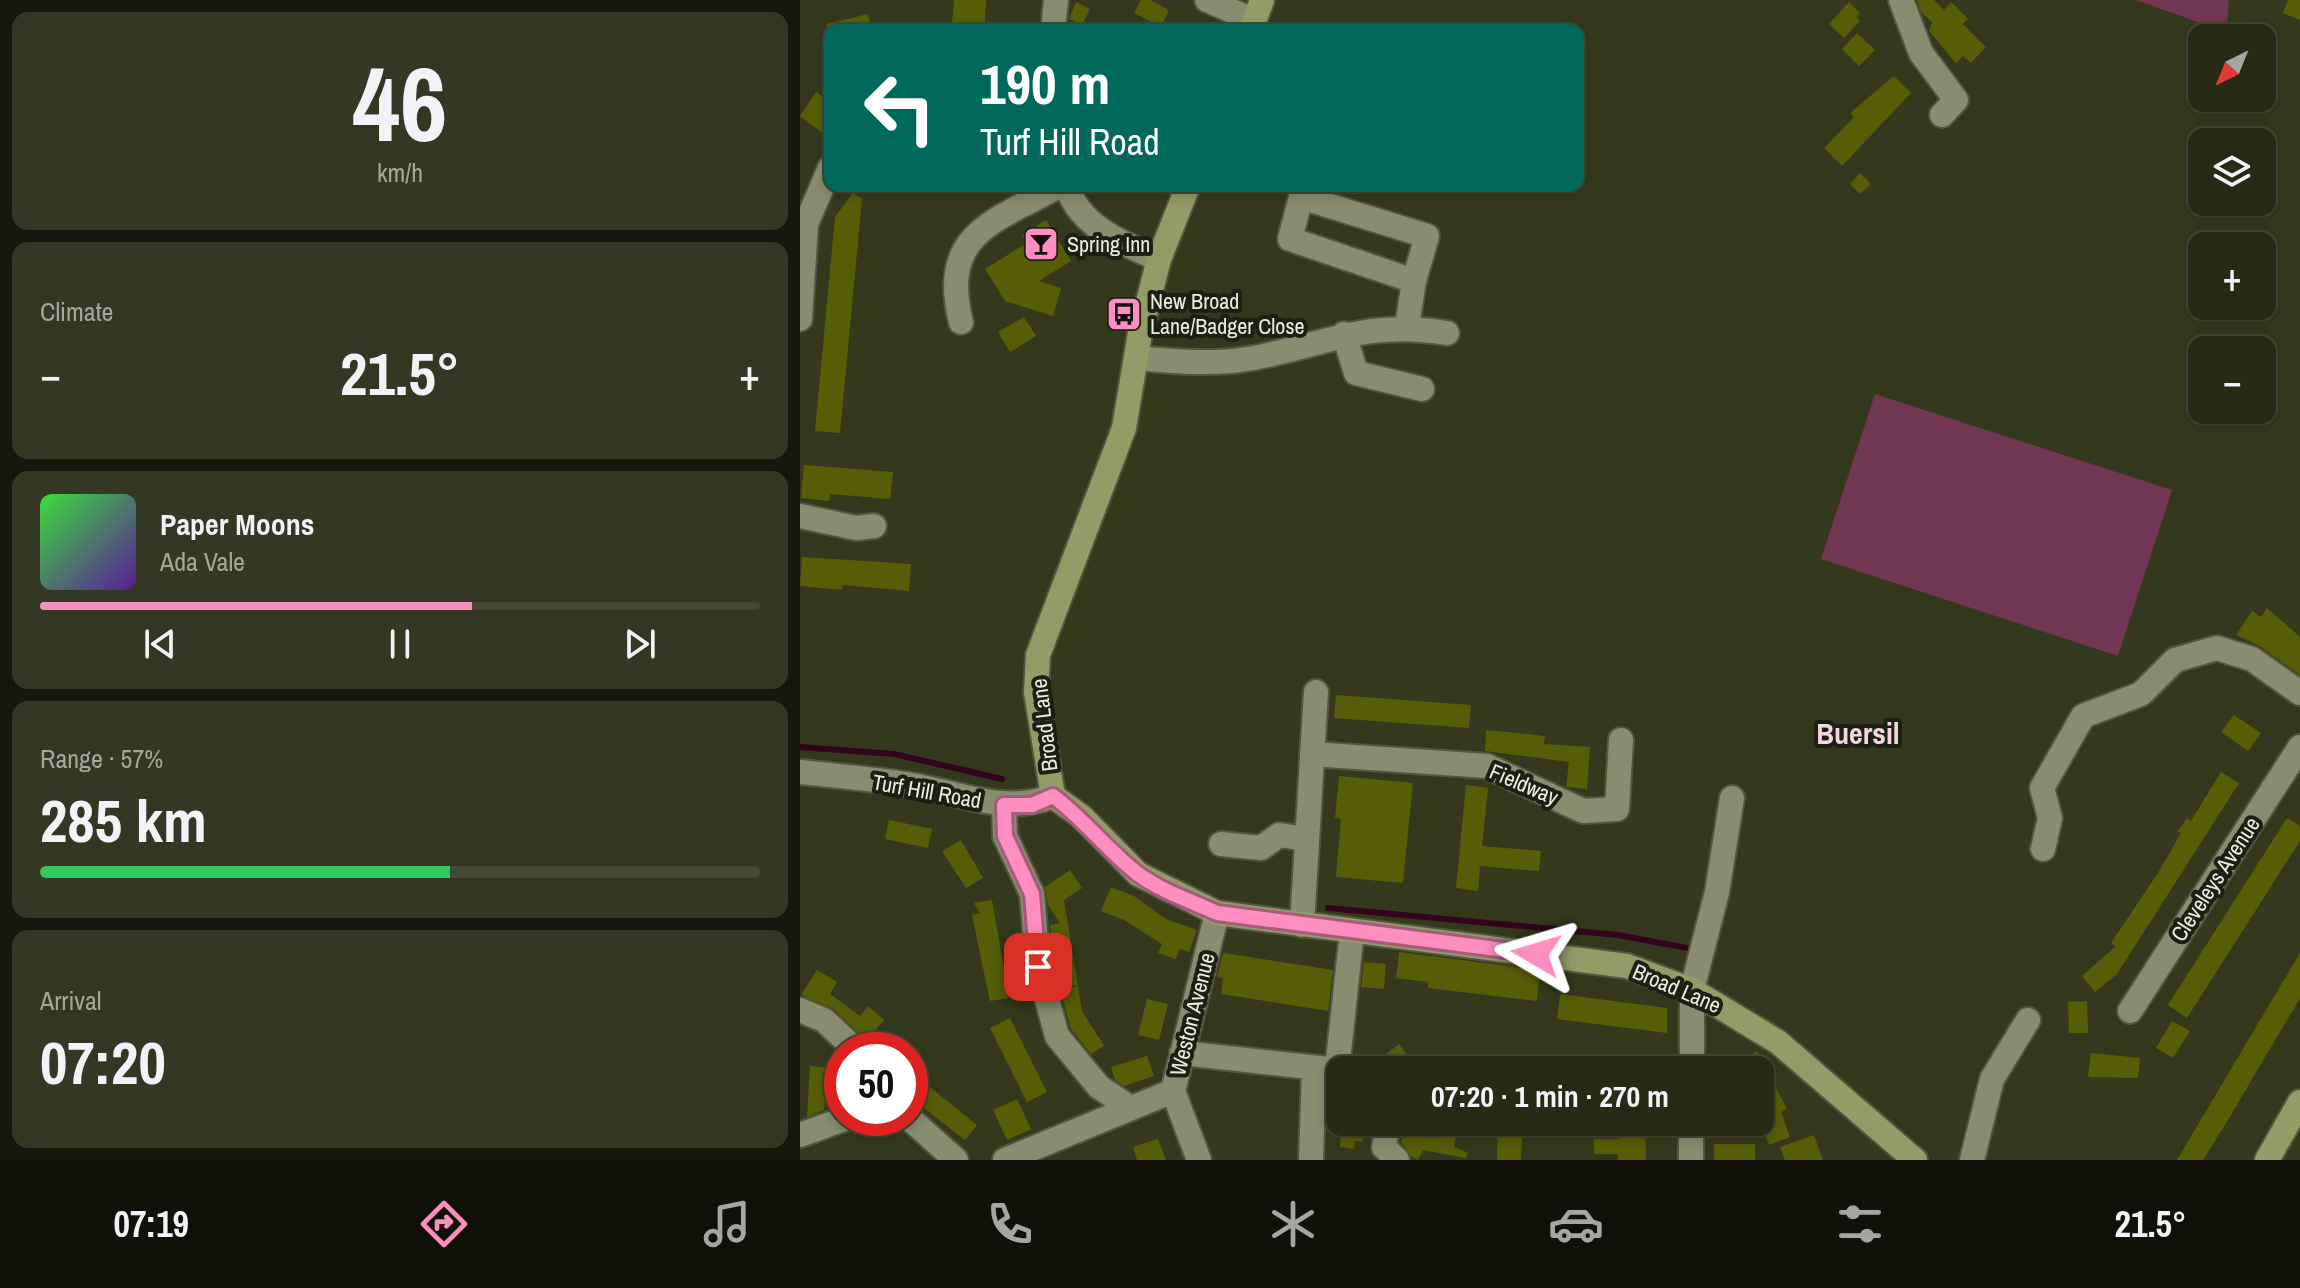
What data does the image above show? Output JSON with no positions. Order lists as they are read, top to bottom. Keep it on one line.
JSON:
{"streets":{"main road":["Broad Lane"],"street":["Fieldway","Turf Hill Road","Cleveleys Avenue","Weston Avenue"]},"crossings":[["Broad Lane","Turf Hill Road"],["Broad Lane","Weston Avenue"]],"districts":["Buersil"],"places":{"bar":["Spring Inn"],"bus stop":["New Broad Lane/Badger Close"]},"north":"bottom left","page":{"tile":[["46","km/h"],"Climate",["Range · 57%","285 km"],["Arrival","07:20"]],"map_buttons":["+","−"],"turn":["190 m","Turf Hill Road"],"heat":["−","21.5°","+"],"song":["Paper Moons","Ada Vale"],"limit":"50","trip":"07:20 · 1 min · 270 m","tabs":["07:19","21.5°"]}}
